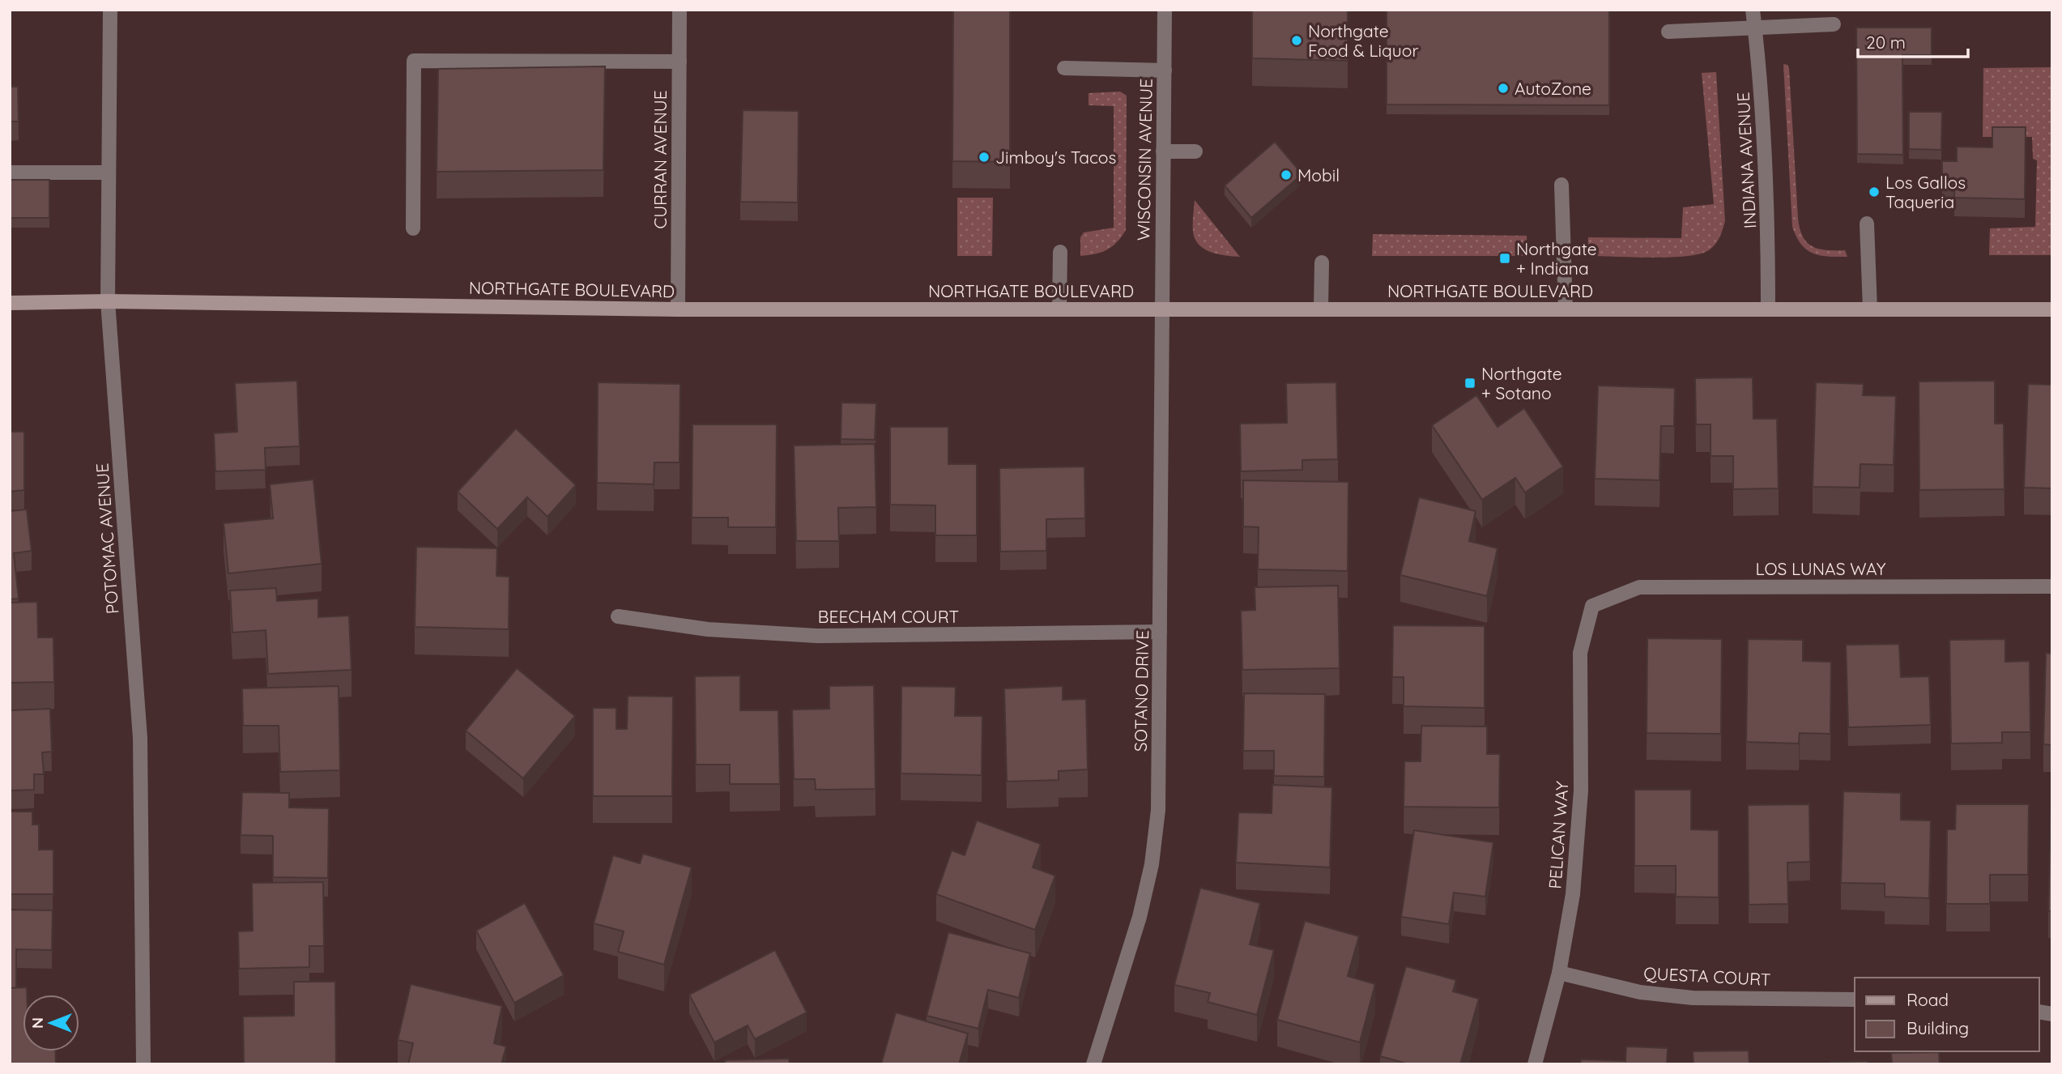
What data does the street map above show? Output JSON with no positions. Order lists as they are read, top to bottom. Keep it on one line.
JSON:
{"streets":{"main road":["NORTHGATE BOULEVARD"],"street":["CURRAN AVENUE","WISCONSIN AVENUE","INDIANA AVENUE","POTOMAC AVENUE","LOS LUNAS WAY","BEECHAM COURT","SOTANO DRIVE","PELICAN WAY","QUESTA COURT"]},"crossings":[["CURRAN AVENUE","NORTHGATE BOULEVARD"],["WISCONSIN AVENUE","NORTHGATE BOULEVARD"],["WISCONSIN AVENUE","SOTANO DRIVE"],["INDIANA AVENUE","NORTHGATE BOULEVARD"],["NORTHGATE BOULEVARD","POTOMAC AVENUE"],["NORTHGATE BOULEVARD","SOTANO DRIVE"],["LOS LUNAS WAY","PELICAN WAY"],["BEECHAM COURT","SOTANO DRIVE"],["PELICAN WAY","QUESTA COURT"]],"places":{"other":["Northgate Food & Liquor","AutoZone","Jimboy's Tacos","Mobil","Los Gallos Taqueria"],"transit":["Northgate + Indiana","Northgate + Sotano"]},"legend":["Road","Building"],"scale_bar":"20 m","north":"left"}
